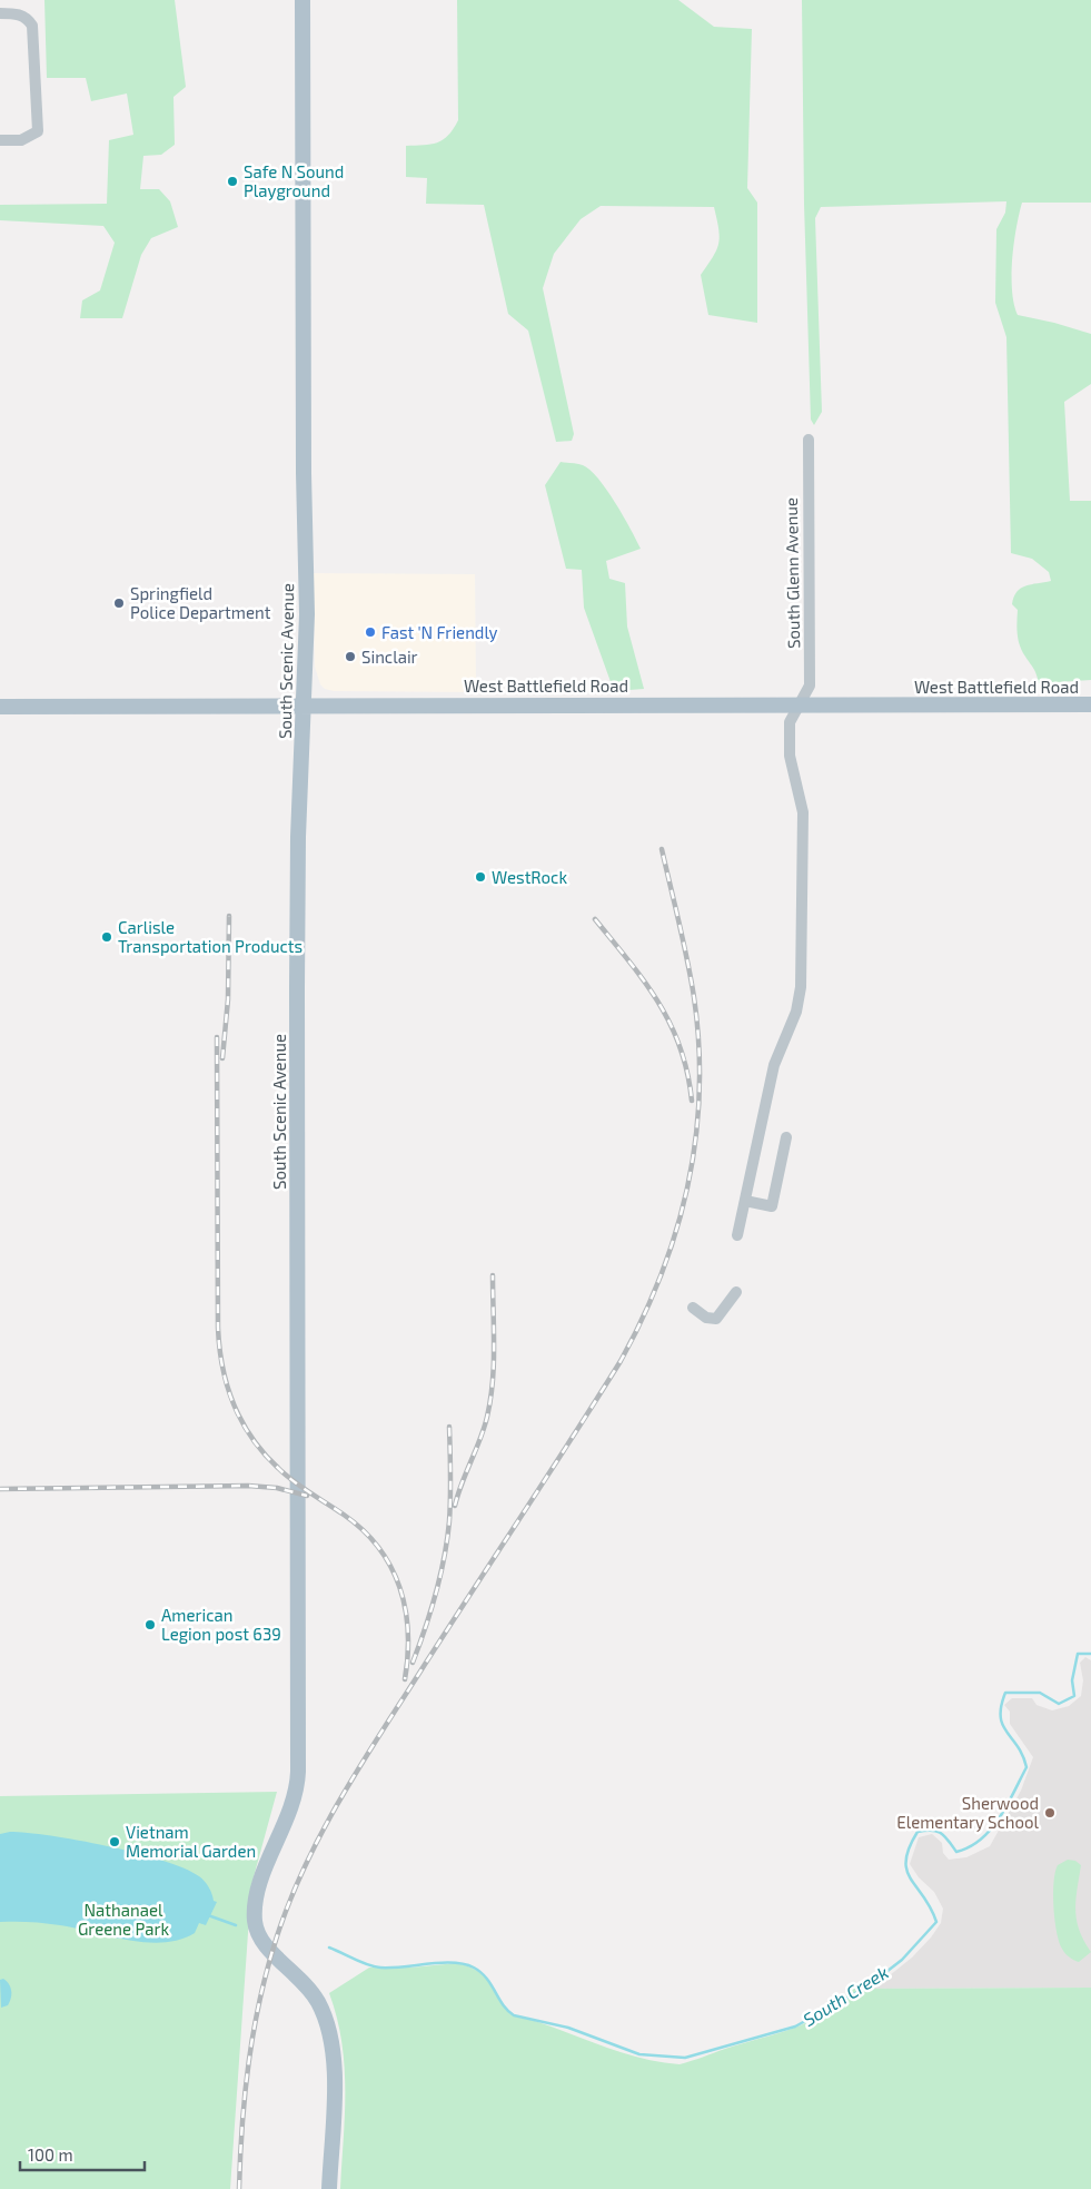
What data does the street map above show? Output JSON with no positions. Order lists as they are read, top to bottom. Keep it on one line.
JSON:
{"streets":{"main road":["South Scenic Avenue","West Battlefield Road"],"street":["South Glenn Avenue"]},"crossings":[["South Glenn Avenue","West Battlefield Road"],["South Scenic Avenue","West Battlefield Road"]],"water":["South Creek"],"parks":["Nathanael Greene Park"],"places":["Safe N Sound Playground","Springfield Police Department","Fast 'N Friendly","Sinclair","WestRock","Carlisle Transportation Products","American Legion post 639","Sherwood Elementary School","Vietnam Memorial Garden"],"scale_bar":"100 m"}
